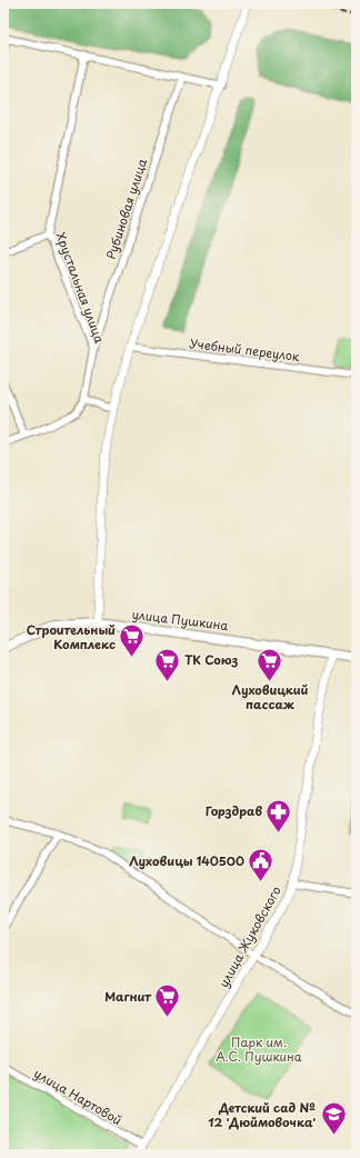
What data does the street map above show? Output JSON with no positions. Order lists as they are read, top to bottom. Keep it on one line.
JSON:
{"streets":{"main road":["улица Пушкина"],"street":["Рубиновая улица","Хрустальная улица","Учебный переулок","улица Жуковского","улица Нартовой"]},"crossings":[["Рубиновая улица","Хрустальная улица"],["улица Пушкина","улица Жуковского"],["улица Жуковского","улица Нартовой"]],"parks":["Парк им. А.С. Пушкина"],"places":{"supermarket":["Строительный Комплекс","ТК Союз","Луховицкий пассаж","Магнит"],"pharmacy":["Горздрав"],"public building":["Луховицы 140500"],"school or university":["Детский сад № 12 'Дюймовочка'"]}}
